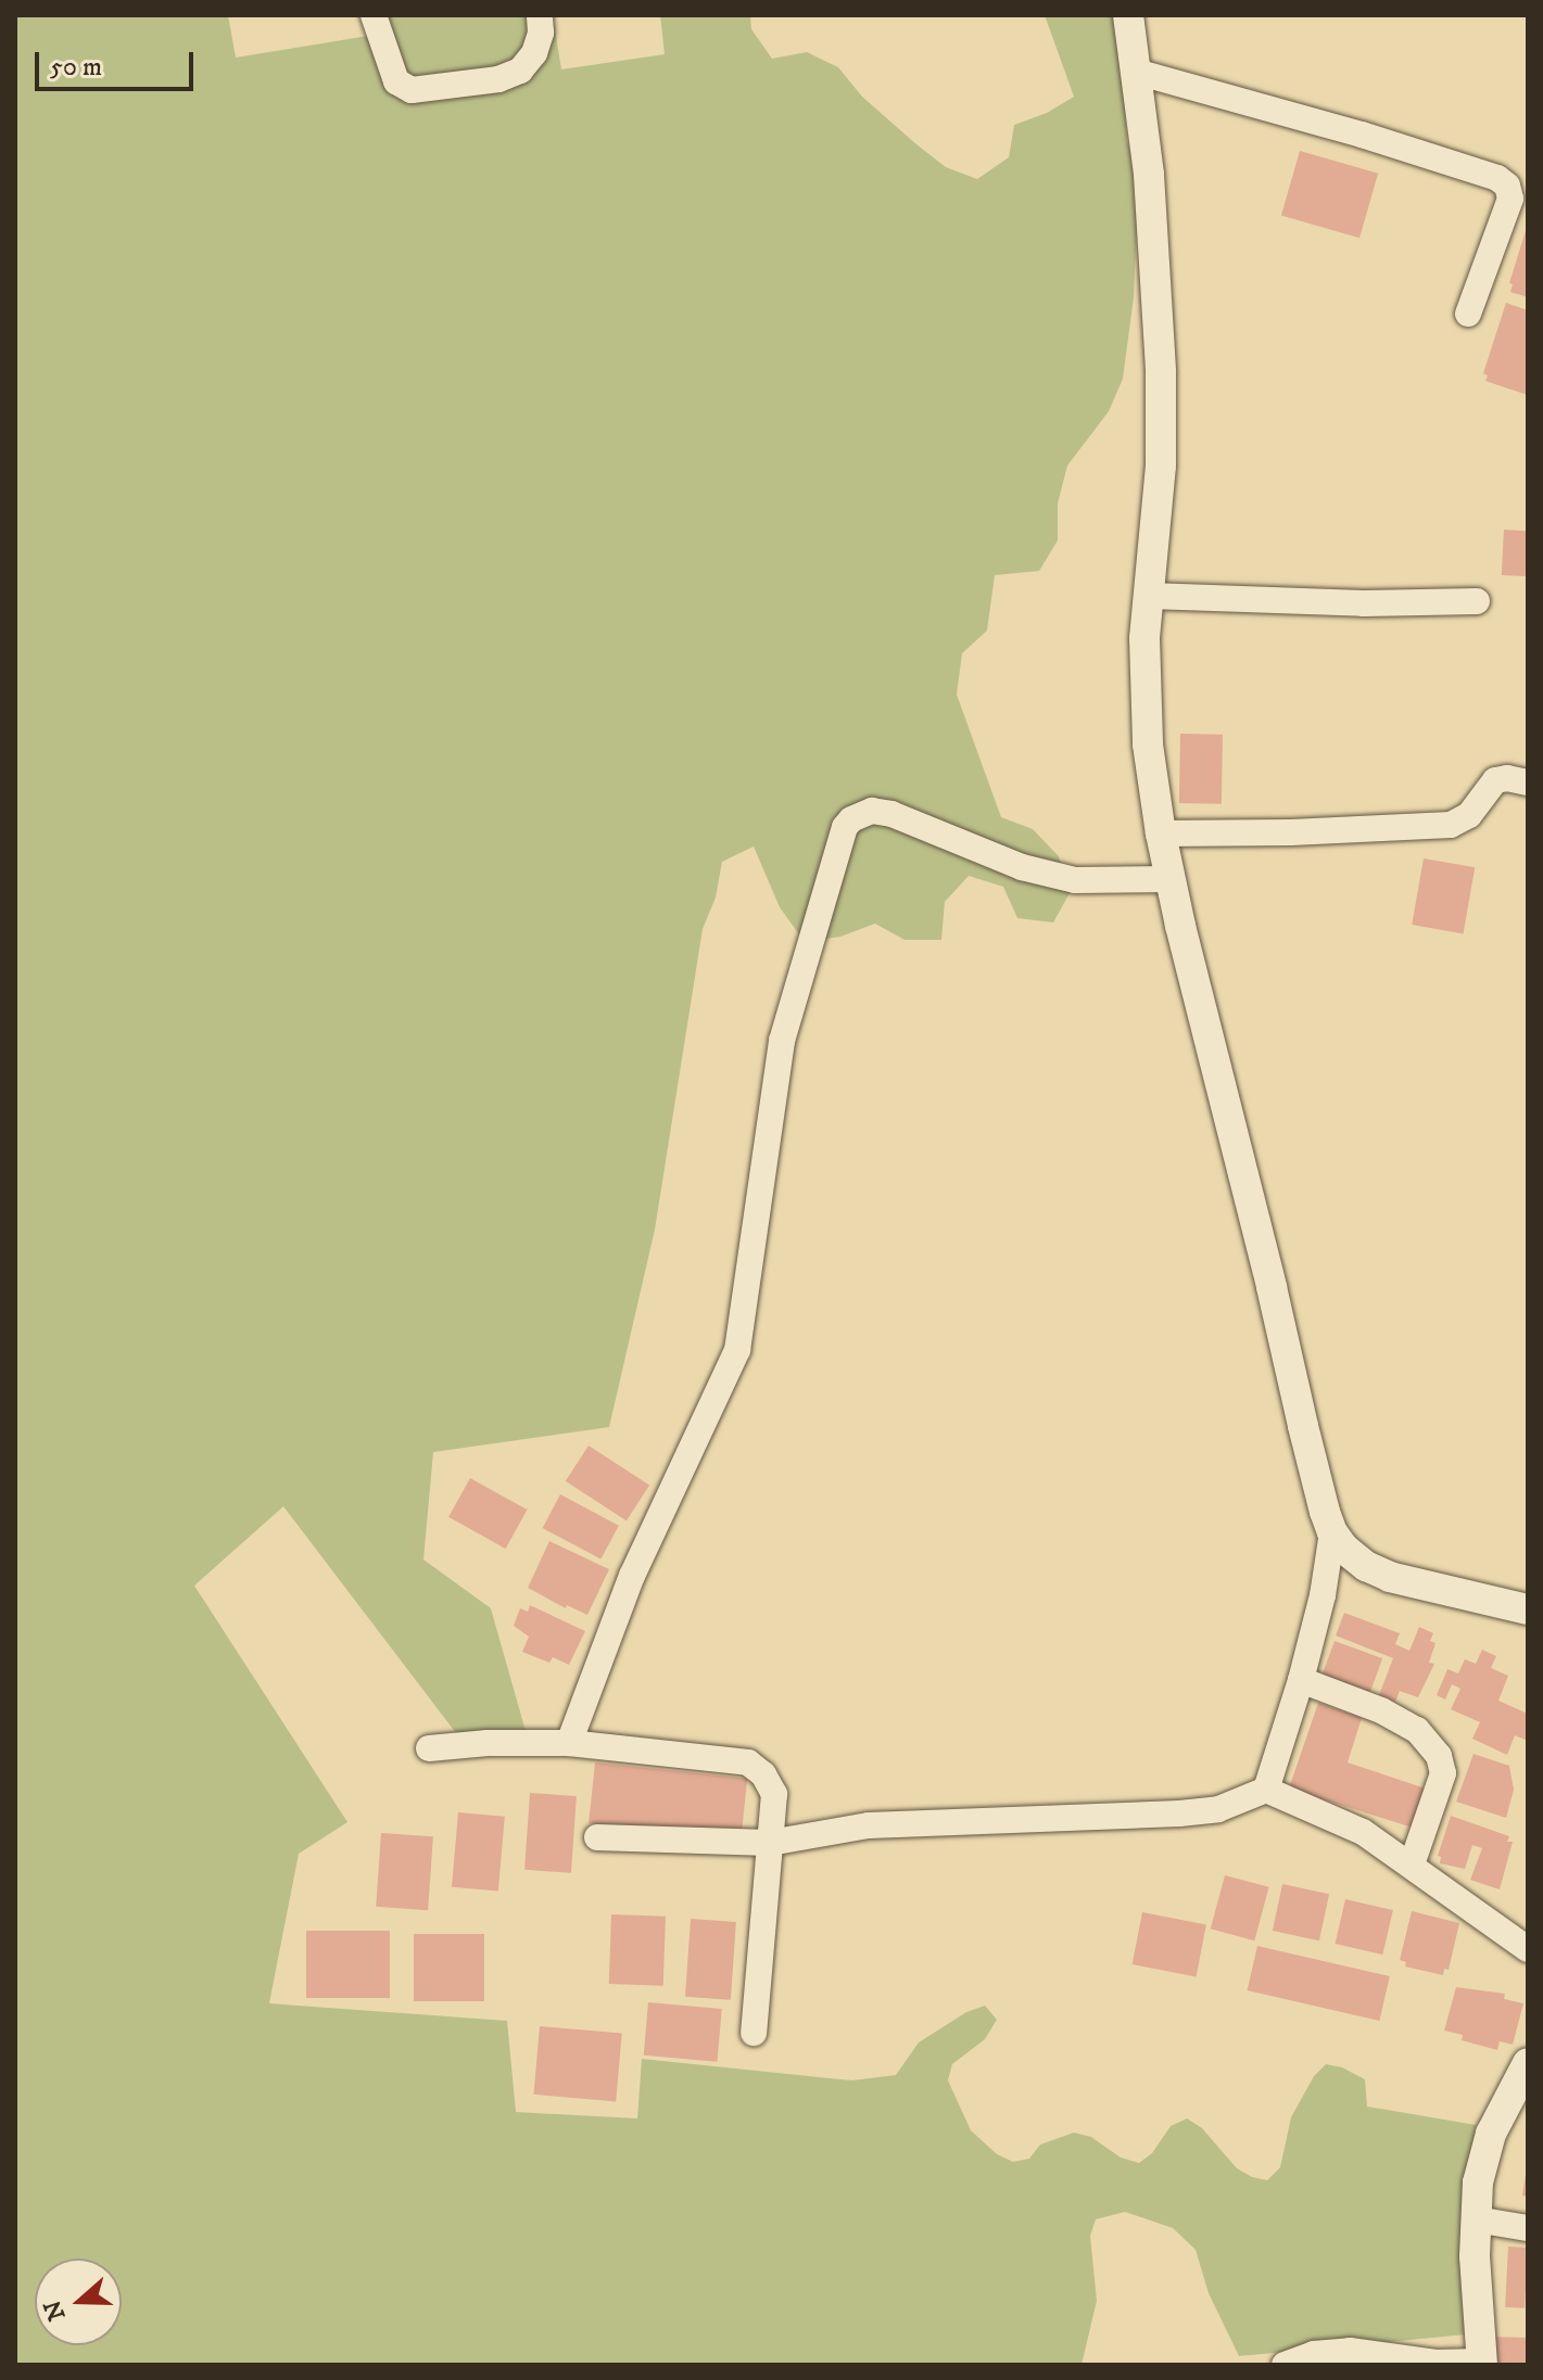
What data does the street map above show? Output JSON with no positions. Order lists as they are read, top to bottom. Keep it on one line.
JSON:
{"scale_bar":"50 m","north":"left"}
